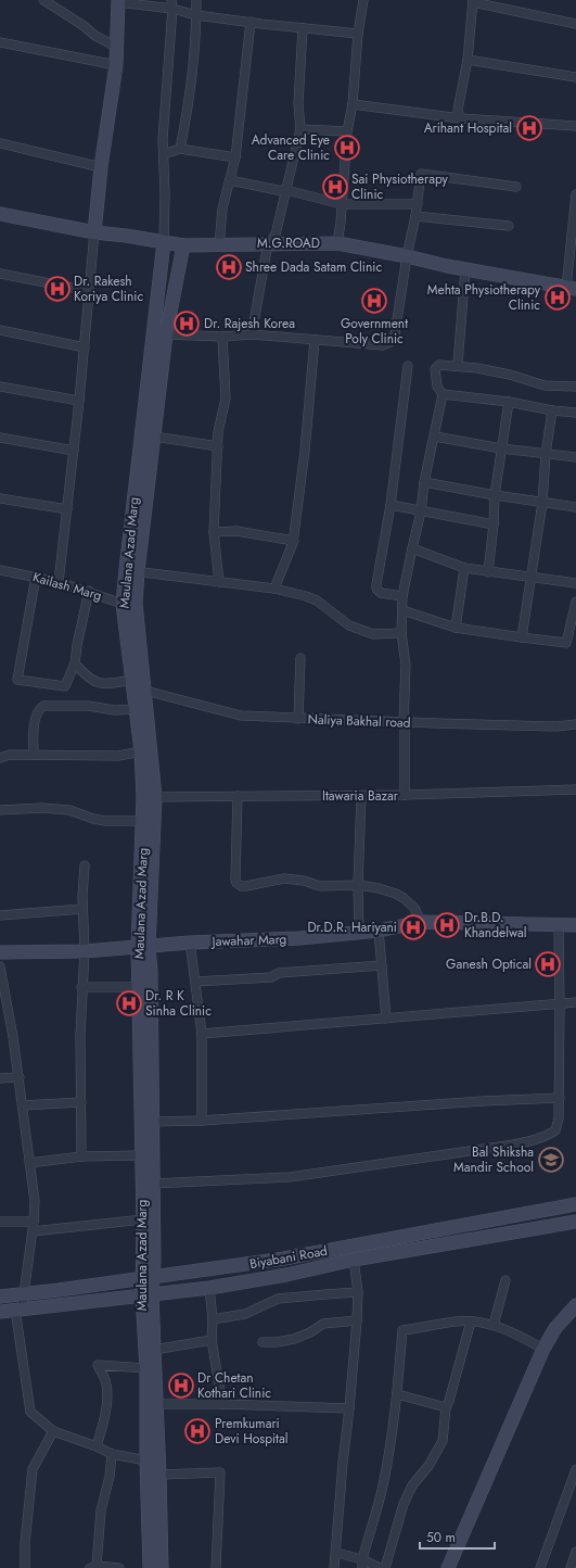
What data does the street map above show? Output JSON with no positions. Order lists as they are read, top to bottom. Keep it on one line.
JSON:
{"streets":{"street":["M.G.ROAD","Maulana Azad Marg","Kailash Marg","Naliya Bakhal road","Itawaria Bazar","Jawahar Marg","Biyabani Road"]},"crossings":[["M.G.ROAD","Maulana Azad Marg"],["Maulana Azad Marg","Kailash Marg"],["Maulana Azad Marg","Naliya Bakhal road"],["Maulana Azad Marg","Itawaria Bazar"],["Maulana Azad Marg","Jawahar Marg"],["Maulana Azad Marg","Biyabani Road"]],"places":{"hospital":["Arihant Hospital","Advanced Eye Care Clinic","Sai Physiotherapy Clinic","Shree Dada Satam Clinic","Dr. Rakesh Koriya Clinic","Mehta Physiotherapy Clinic","Government Poly Clinic","Dr. Rajesh Korea","Dr.B.D. Khandelwal","Dr.D.R. Hariyani","Ganesh Optical","Dr. R K Sinha Clinic","Dr Chetan Kothari Clinic","Premkumari Devi Hospital"],"school or university":["Bal Shiksha Mandir School"]},"scale_bar":"50 m"}
